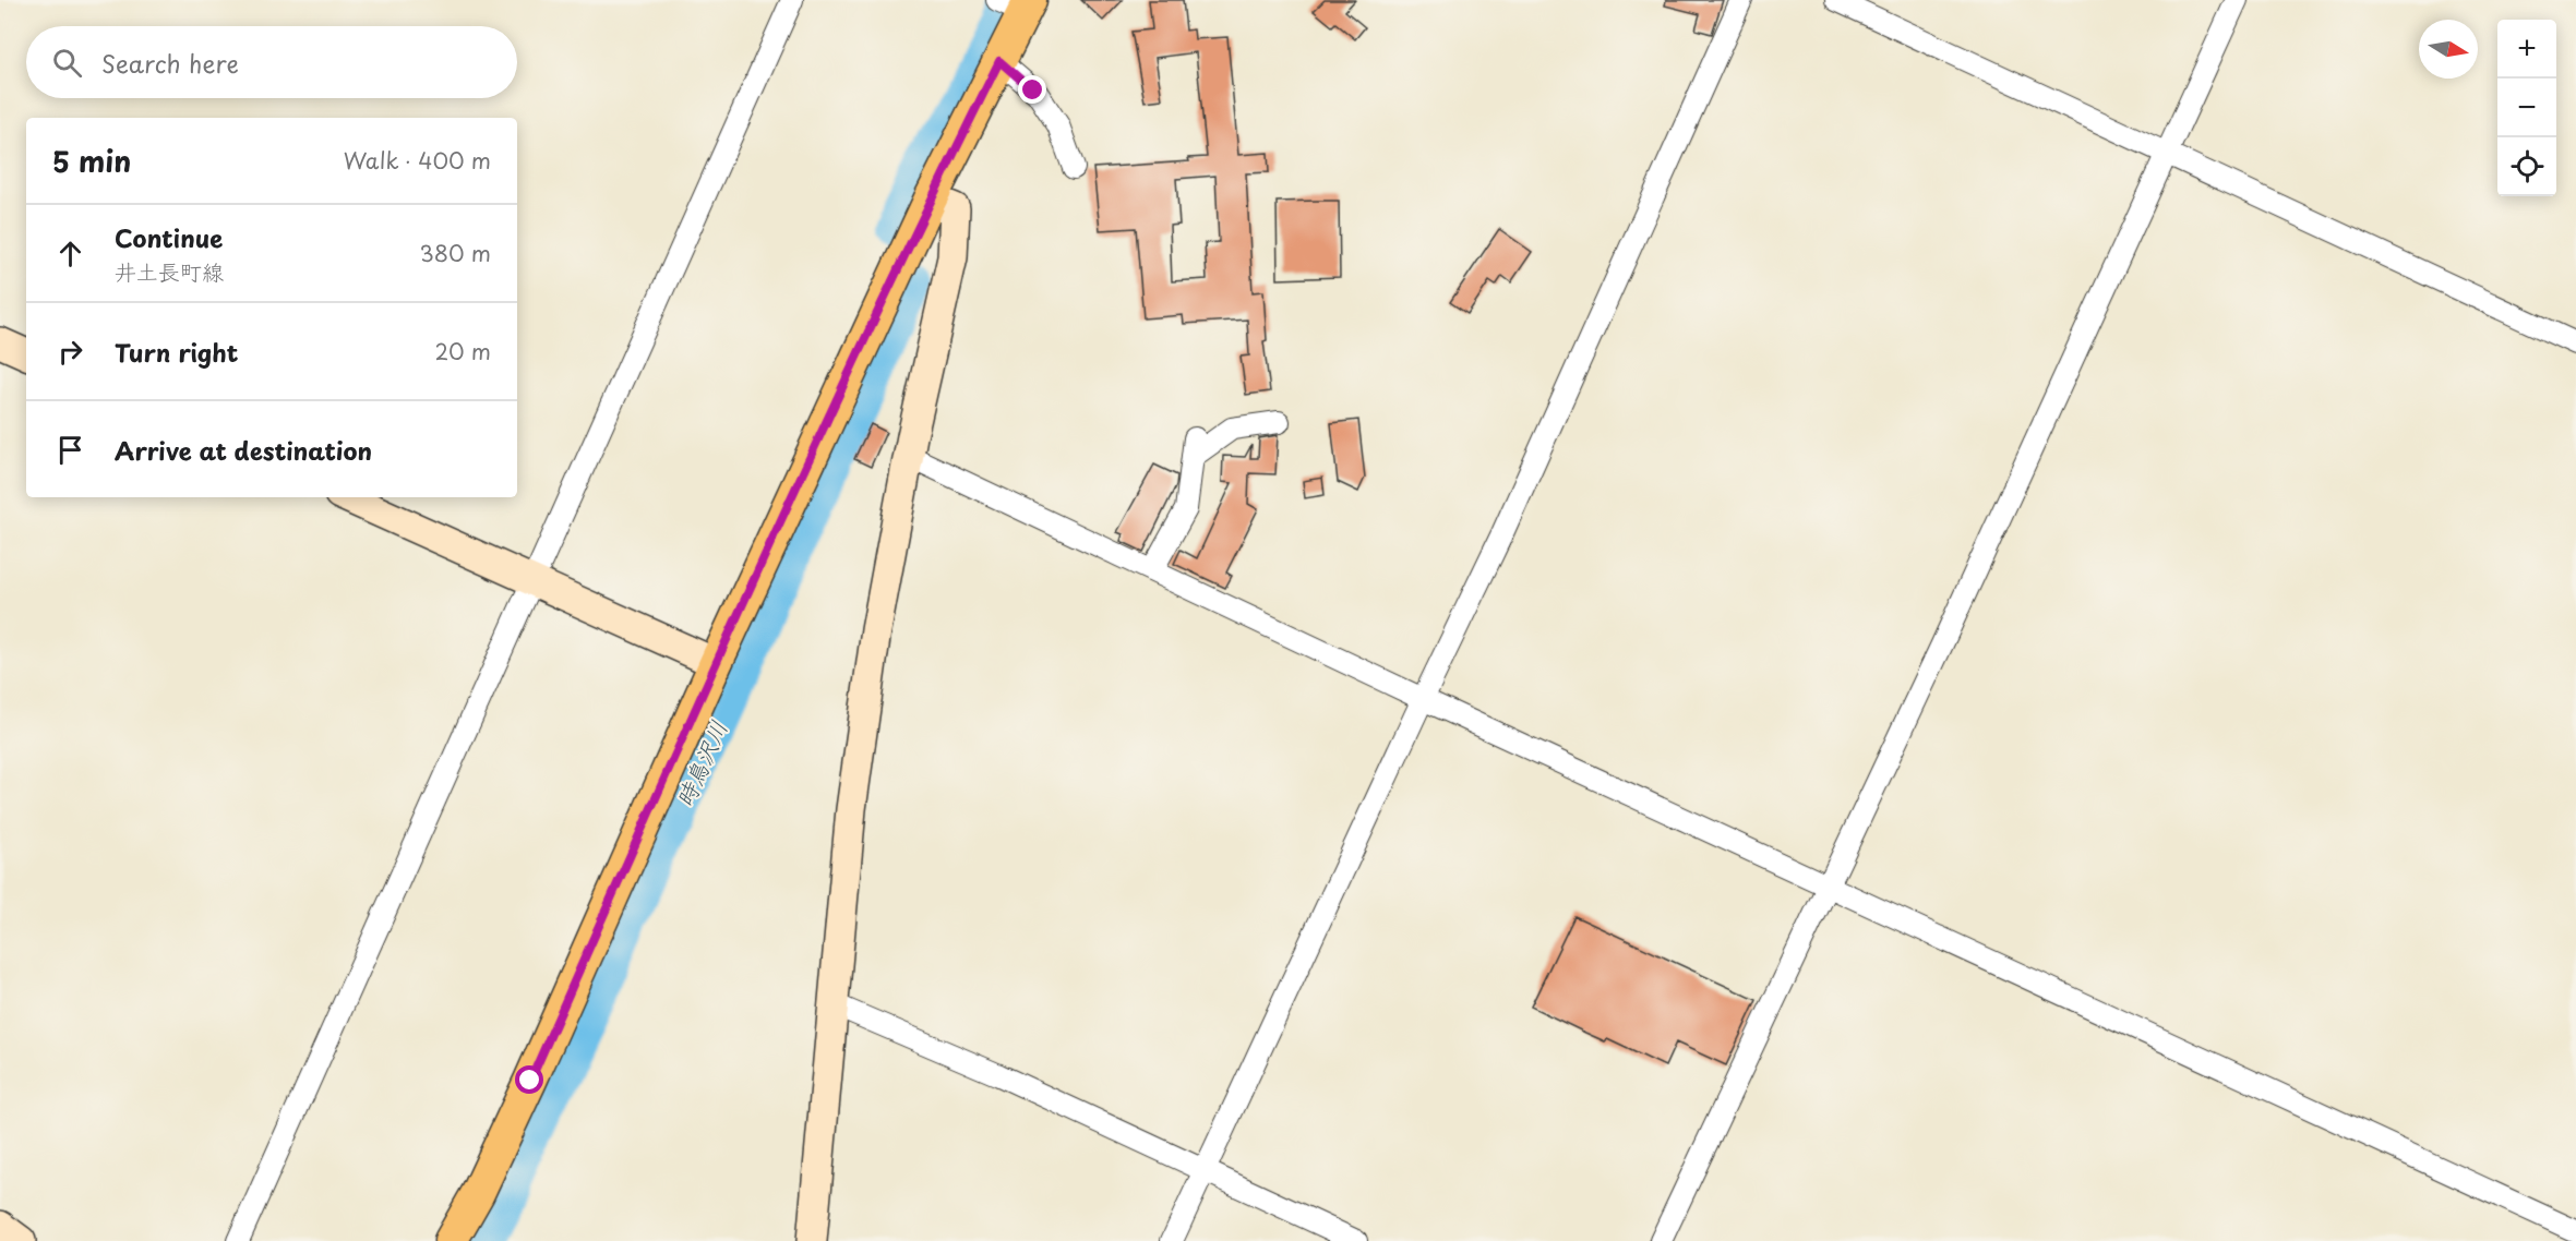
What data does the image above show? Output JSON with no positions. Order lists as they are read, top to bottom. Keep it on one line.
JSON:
{"water":["時鳥沢川"],"north":"right","page":{"map_buttons":["+","−"],"search":"Search here","heading":["5 min","Walk · 400 m"],"list":[["Continue","井土長町線","380 m"],["Turn right","20 m"],"Arrive at destination"]}}
